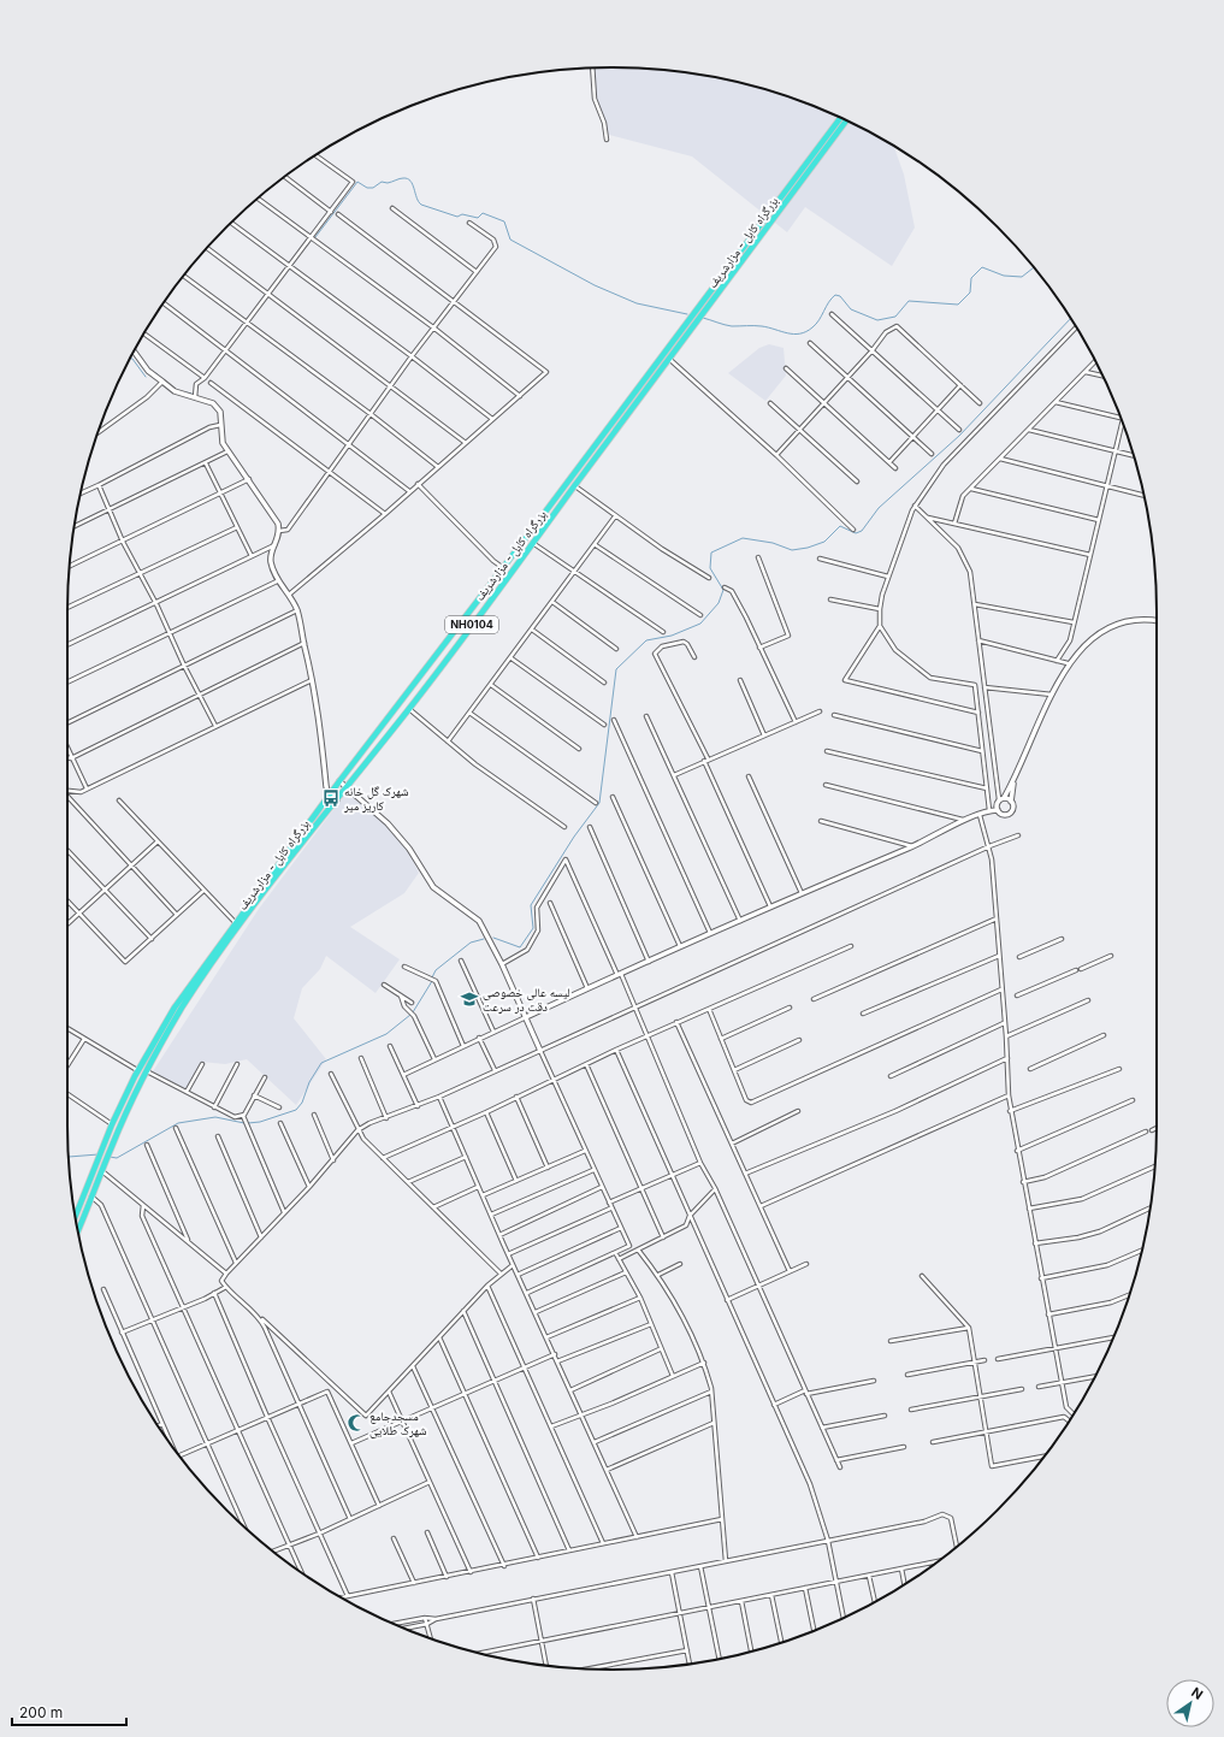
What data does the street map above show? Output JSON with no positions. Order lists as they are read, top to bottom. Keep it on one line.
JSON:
{"streets":{"highway":["بزرگراه کابل - مزارشریف","NH0104"]},"crossings":[["بزرگراه کابل - مزارشریف","NH0104"]],"places":{"bus stop":["شهرک گل خانه کاریز میر"],"school or university":["لیسه عالی خصوصی دقت در سرعت"],"mosque":["مسجدجامع شهرک طلایی"]},"scale_bar":"200 m","north":"top right"}
